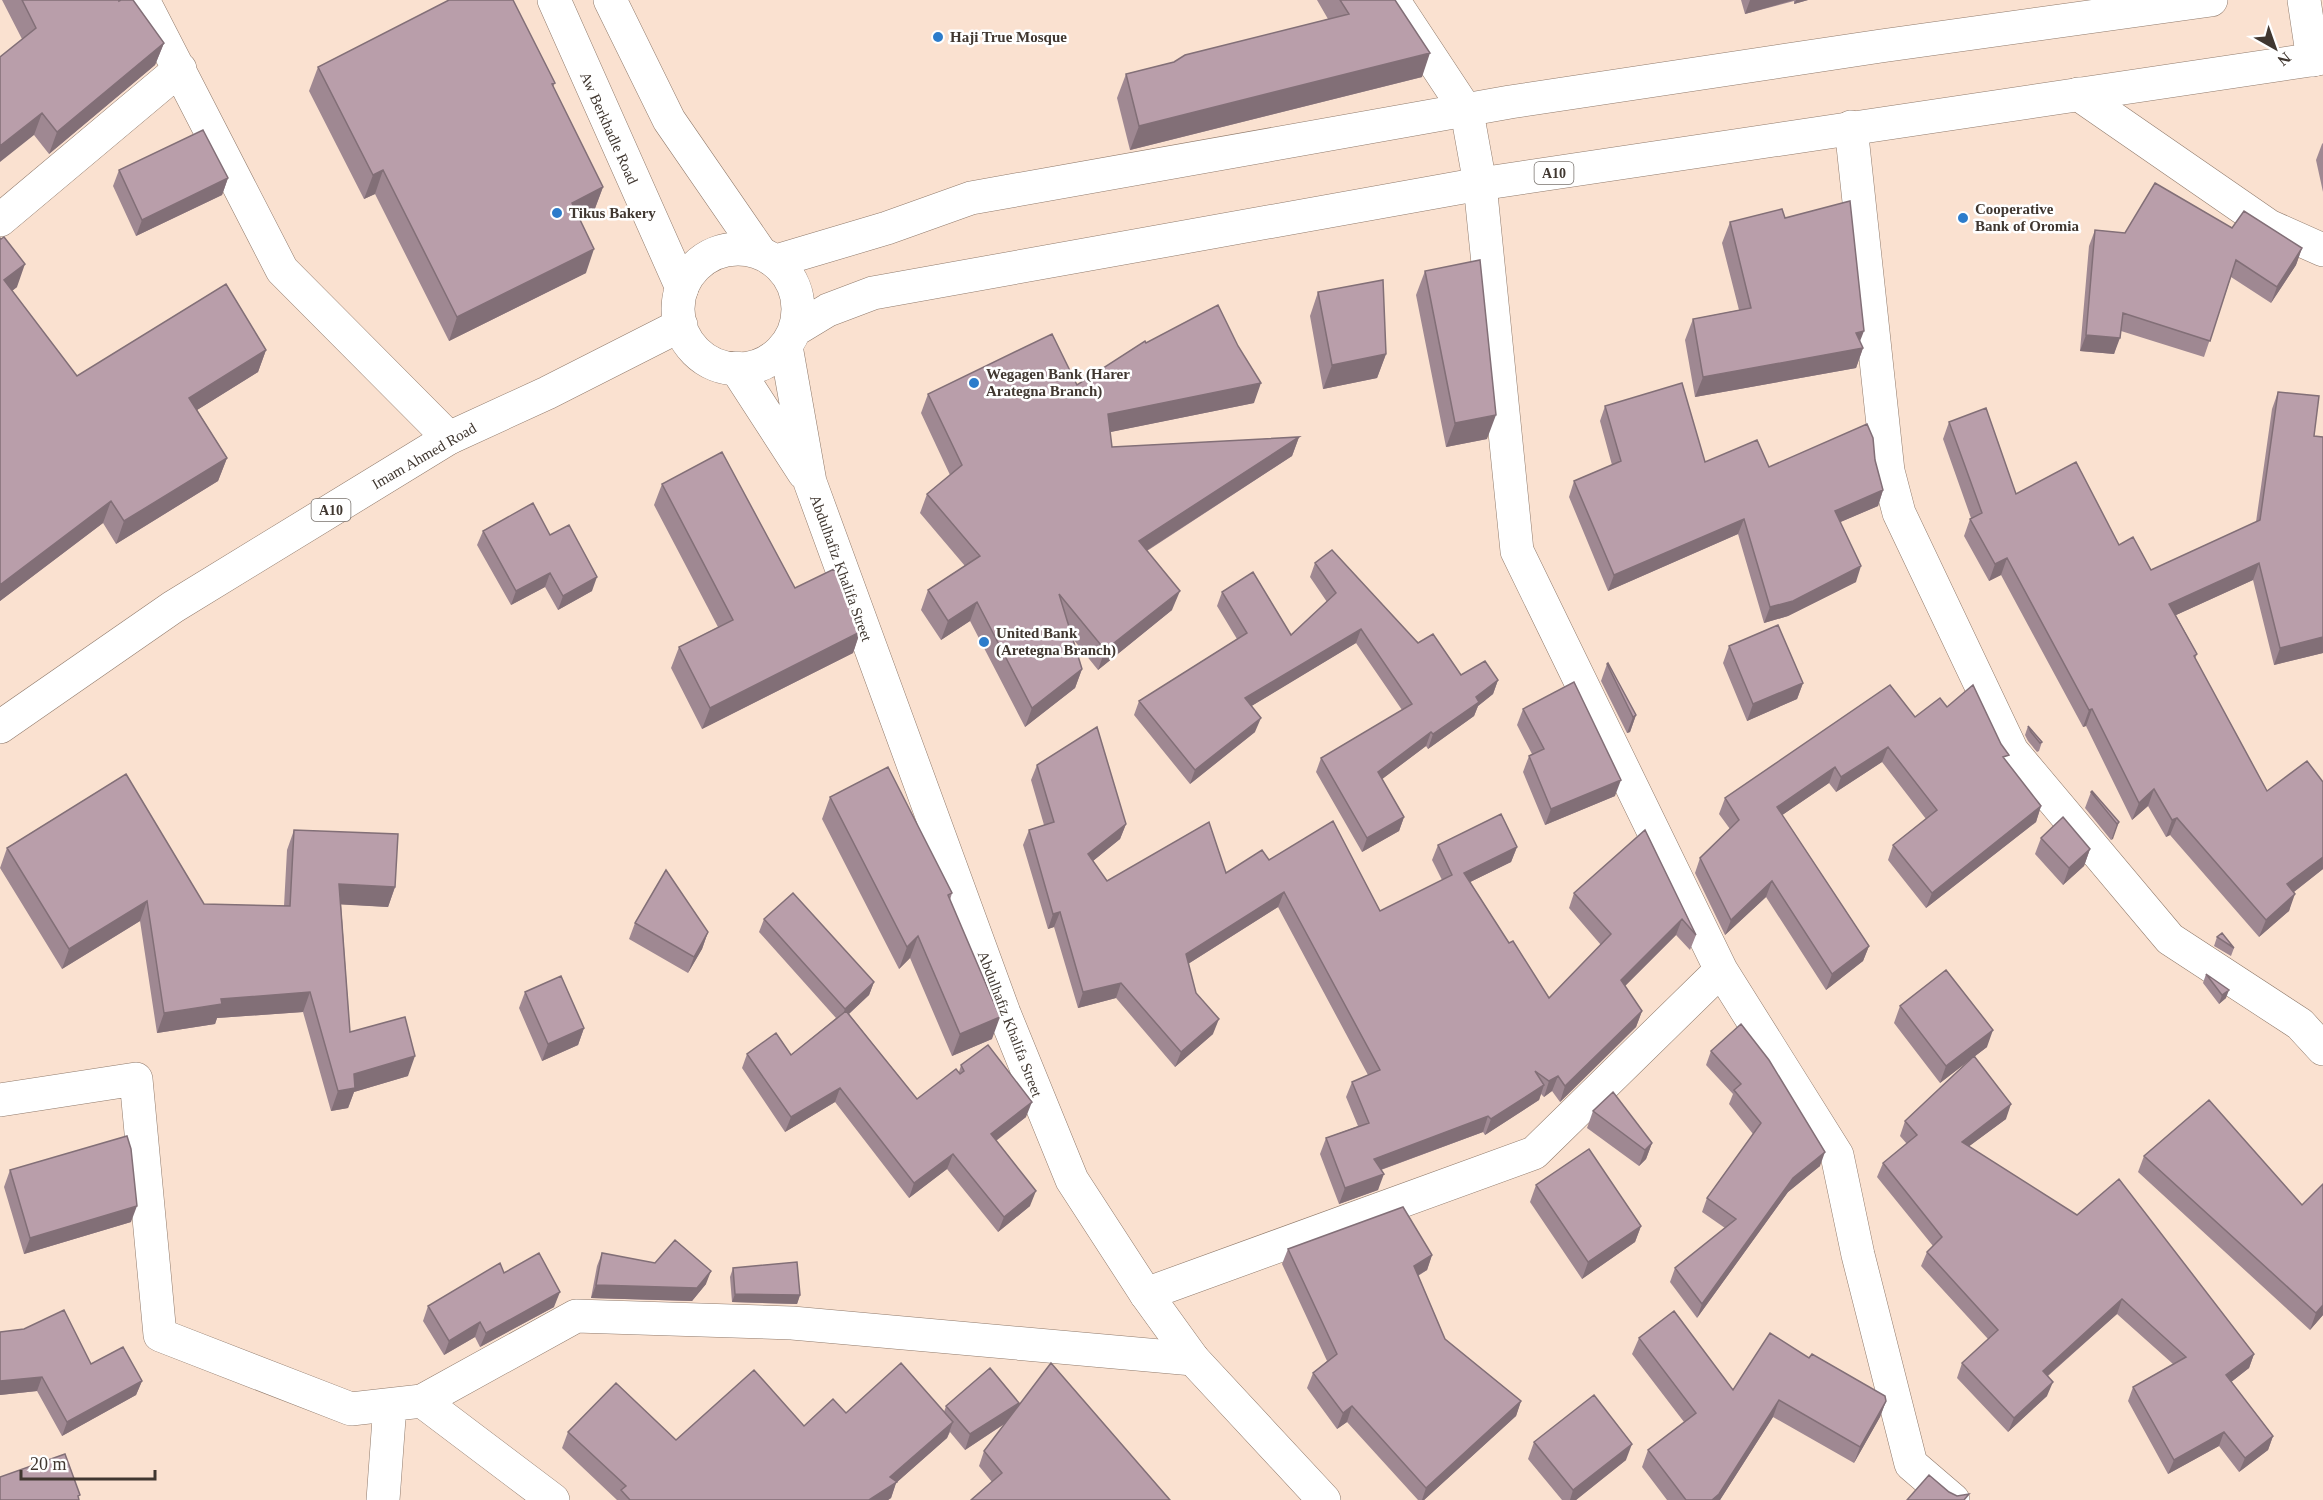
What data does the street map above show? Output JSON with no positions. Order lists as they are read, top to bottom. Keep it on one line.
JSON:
{"streets":{"main road":["Aw Berkhadle Road","A10","Imam Ahmed Road","Abdulhafiz Khalifa Street"]},"crossings":[["Aw Berkhadle Road","A10"],["Aw Berkhadle Road","Imam Ahmed Road"],["A10","Imam Ahmed Road"]],"places":["Haji True Mosque","Tikus Bakery","Cooperative Bank of Oromia","Wegagen Bank (Harer Arategna Branch)","United Bank (Aretegna Branch)"],"scale_bar":"20 m","north":"bottom right"}
